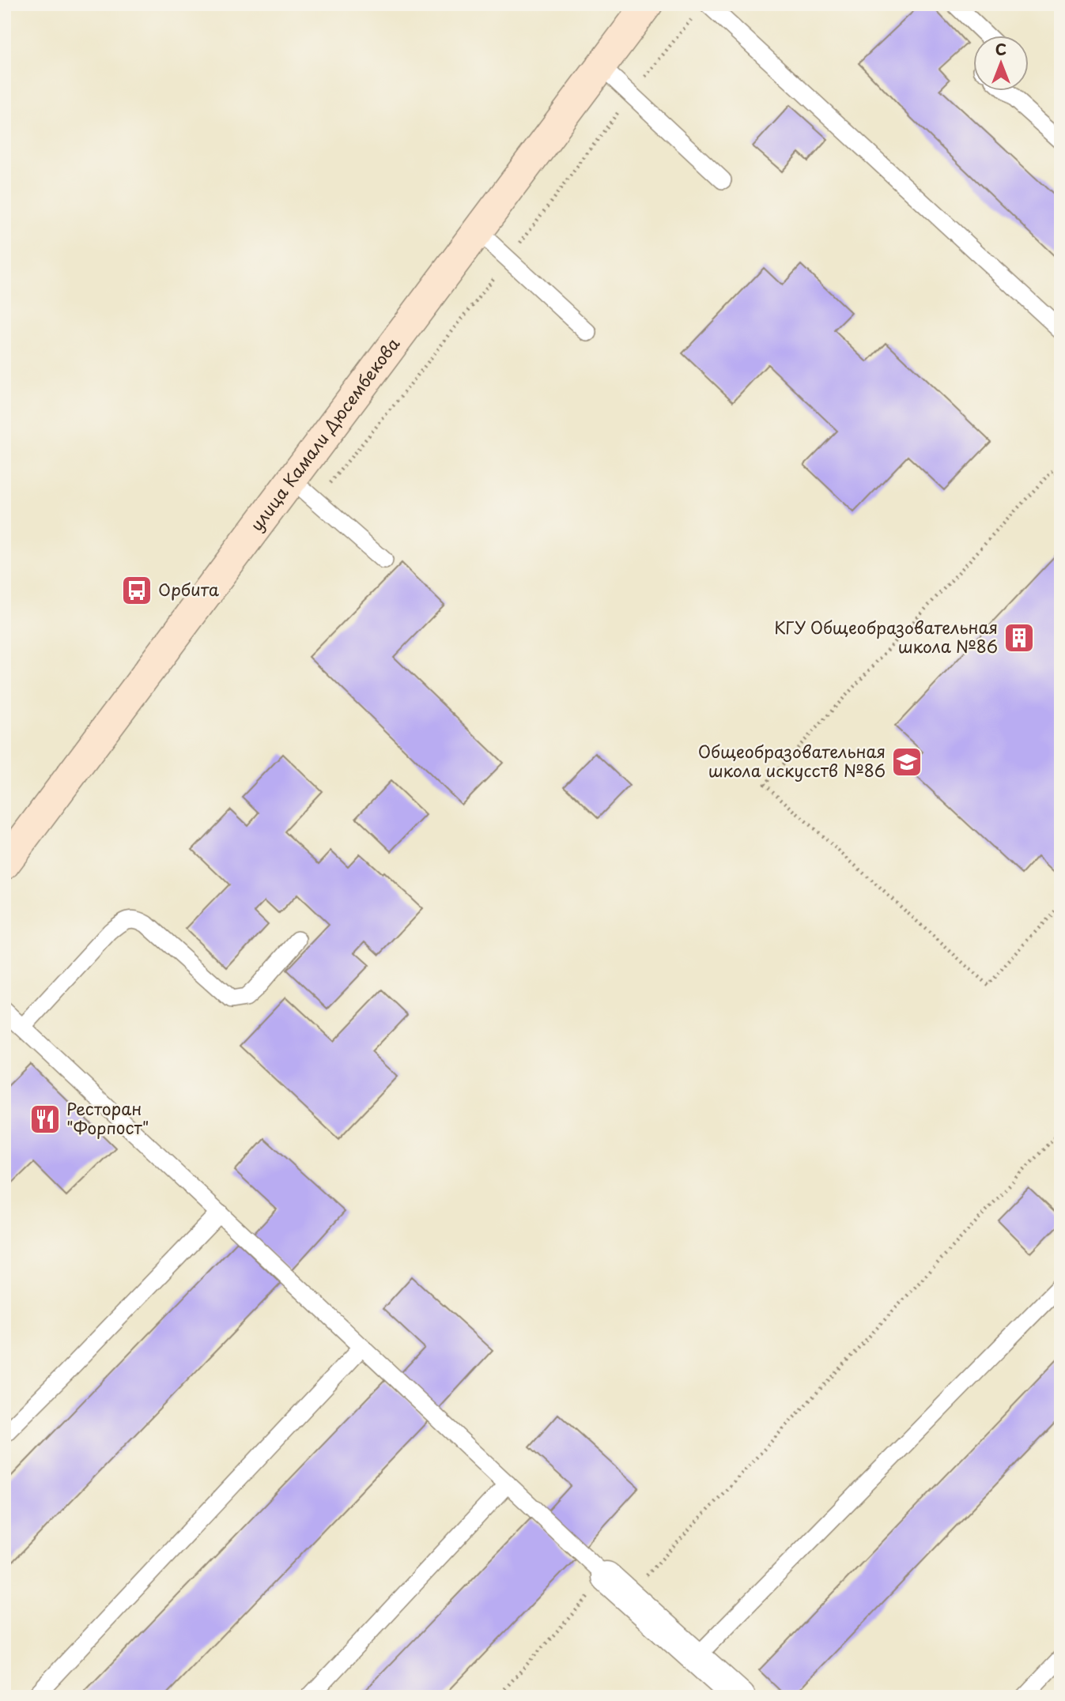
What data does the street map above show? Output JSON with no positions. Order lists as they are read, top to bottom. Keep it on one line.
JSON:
{"streets":{"main road":["улица Камали Дюсембекова"]},"places":{"bus stop":["Орбита"],"building":["КГУ Общеобразовательная школа №86"],"school or university":["Общеобразовательная школа искусств №86"],"restaurant":["Ресторан \"Форпост\""]},"north":"top"}
